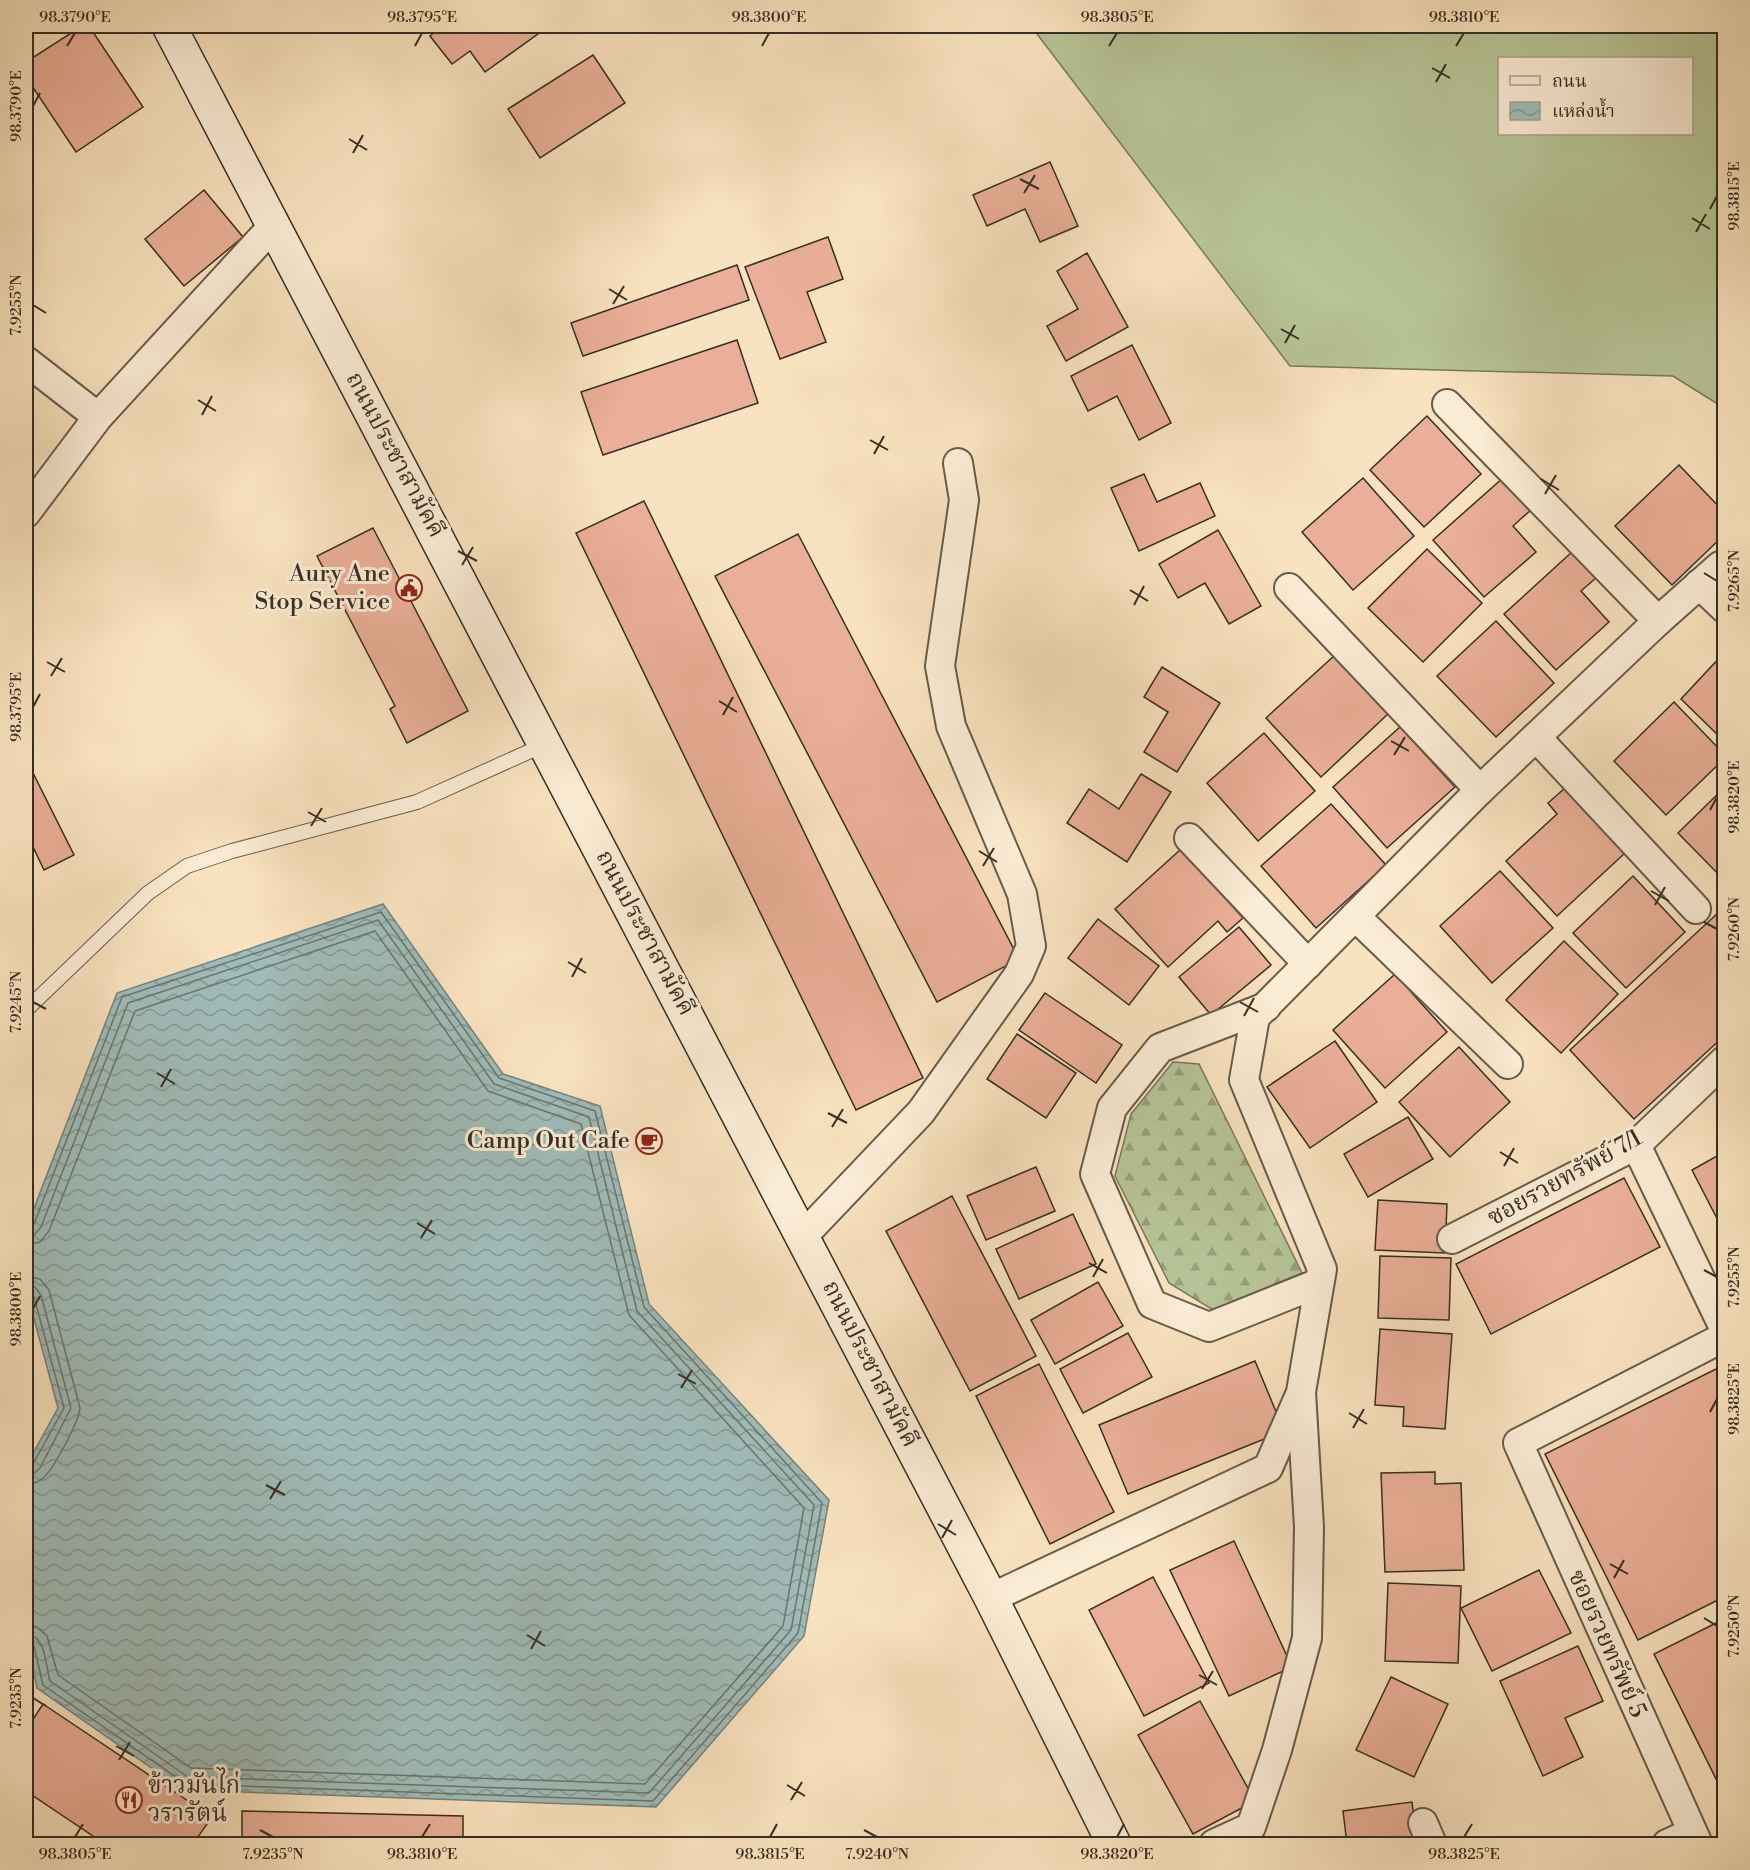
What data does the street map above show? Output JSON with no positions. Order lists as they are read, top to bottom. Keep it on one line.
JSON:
{"streets":{"street":["ถนนประชาสามัคคี","ซอยรวยทรัพย์ 7/1","ซอยรวยทรัพย์ 5"]},"places":{"public building":["Aury Ane Stop Service"],"cafe":["Camp Out Cafe"],"restaurant":["ข้าวมันไก่ วรารัตน์"]},"legend":["ถนน","แหล่งน้ำ"],"coordinates":["98.3790°E","98.3795°E","98.3800°E","98.3805°E","98.3810°E","98.3815°E","7.9255°N","7.9265°N","98.3820°E","7.9260°N","7.9245°N","98.3825°E","7.9250°N","7.9235°N","7.9240°N"]}
